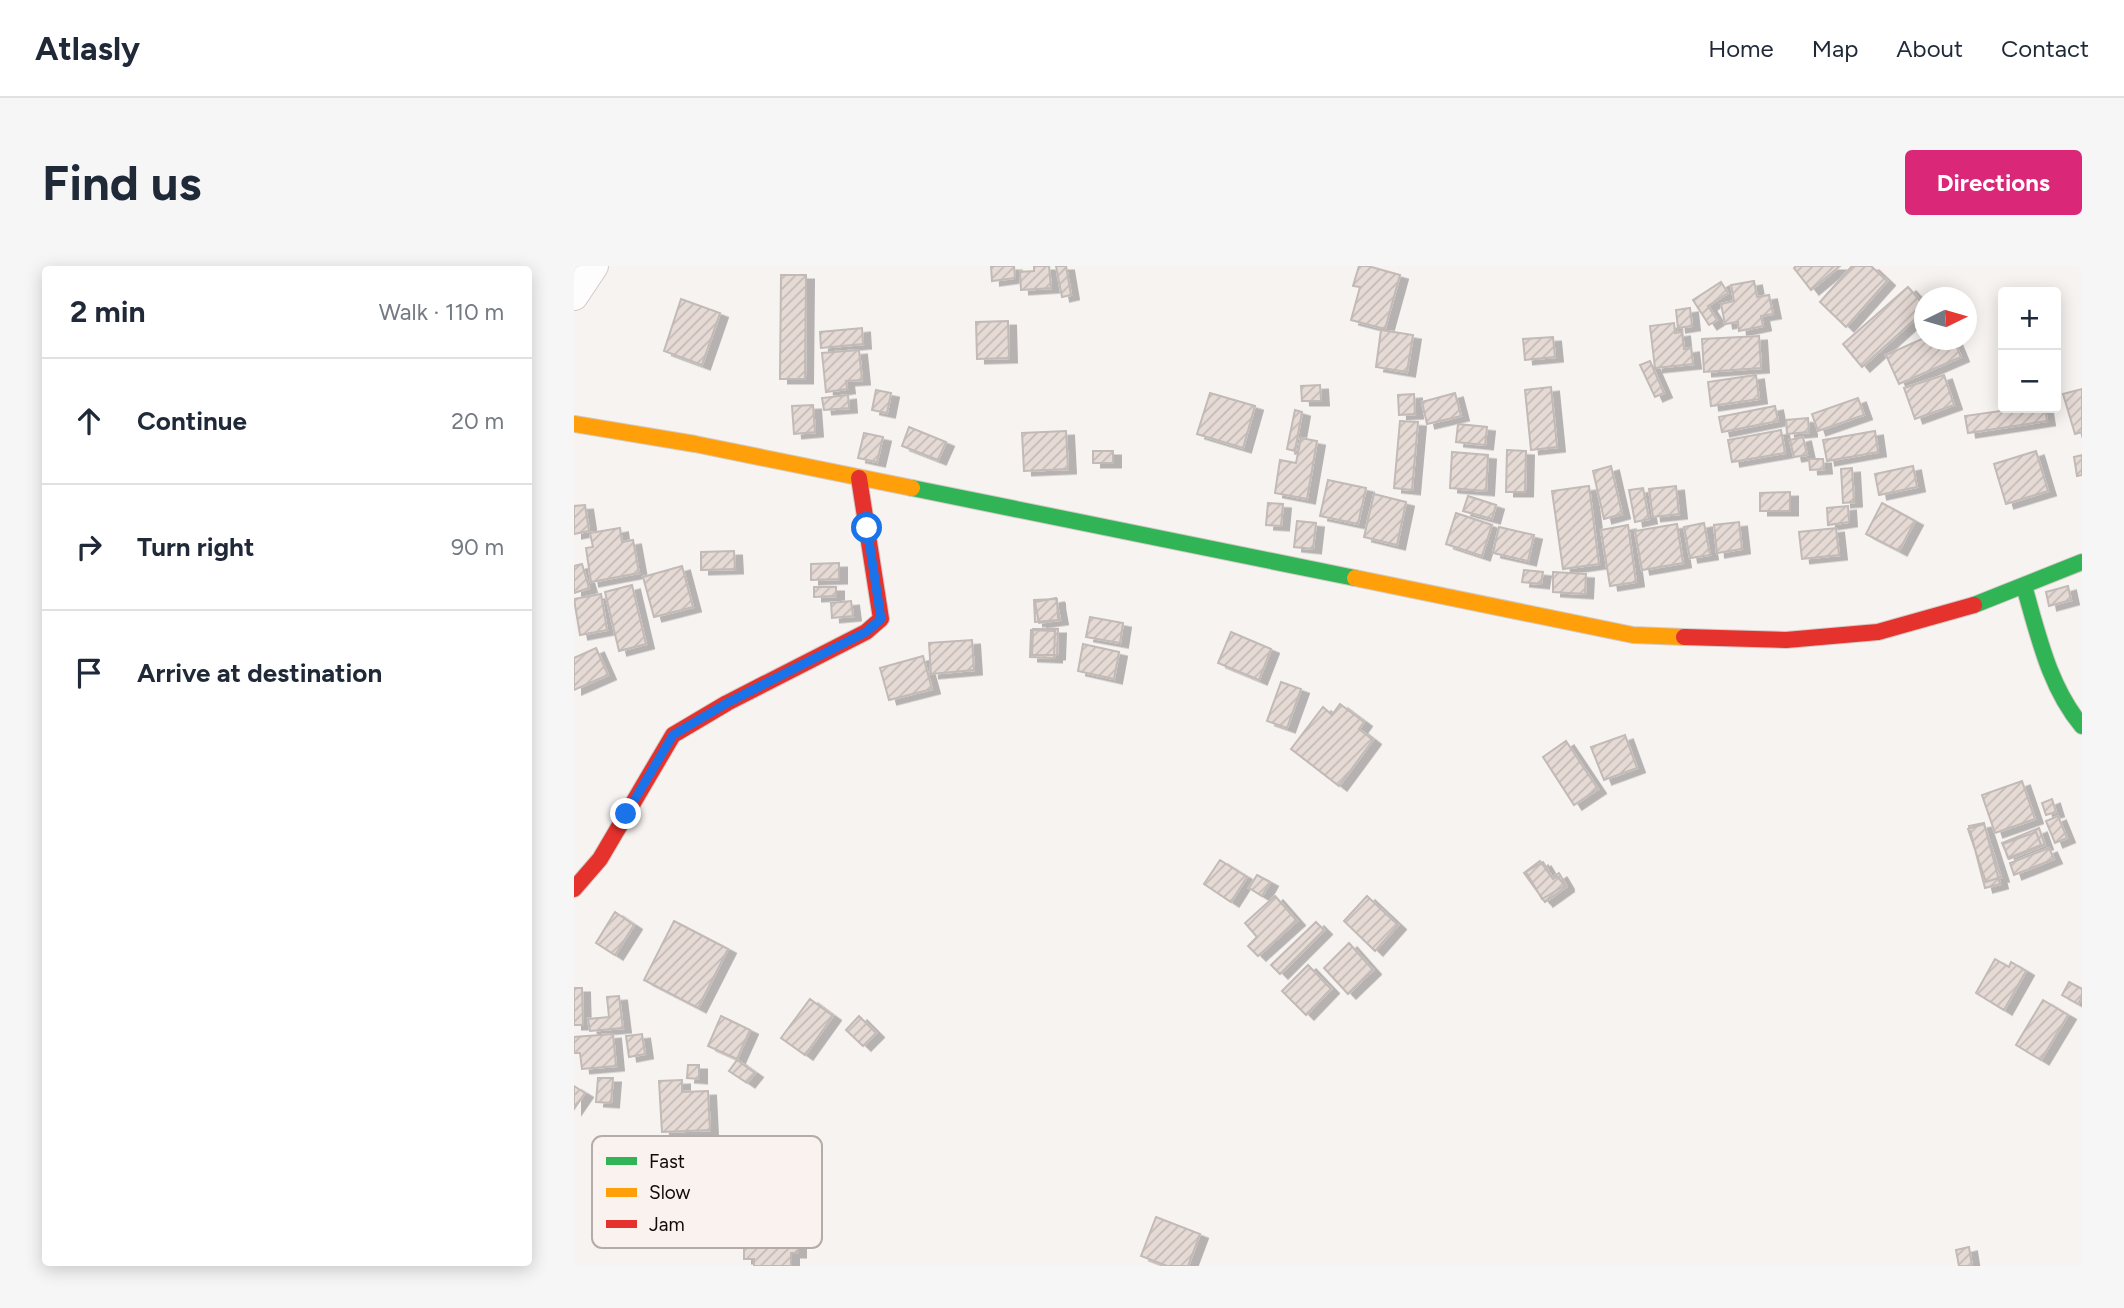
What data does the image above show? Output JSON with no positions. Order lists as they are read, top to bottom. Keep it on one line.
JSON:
{"legend":["Fast","Slow","Jam"],"north":"right","page":{"header":"Atlasly","nav":["Home","Map","About","Contact"],"buttons":"Directions","title":"Find us","heading":["2 min","Walk · 110 m"],"map_buttons":["+","−"],"list":[["Continue","20 m"],["Turn right","90 m"],"Arrive at destination"]}}
